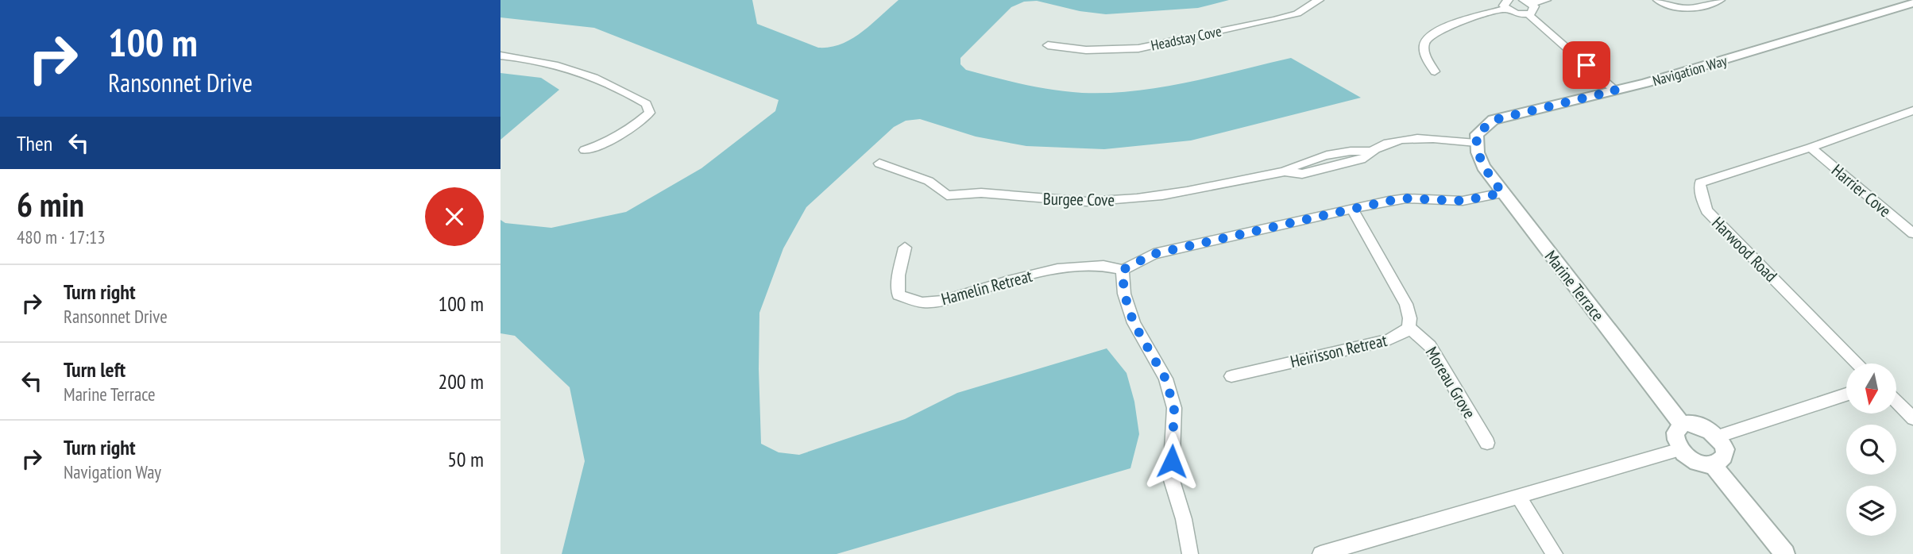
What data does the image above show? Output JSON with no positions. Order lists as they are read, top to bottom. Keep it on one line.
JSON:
{"streets":{"street":["Headstay Cove","Navigation Way","Harrier Cove","Burgee Cove","Harwood Road","Marine Terrace","Hamelin Retreat","Heirisson Retreat","Moreau Grove"]},"crossings":[["Navigation Way","Burgee Cove"],["Navigation Way","Marine Terrace"],["Harrier Cove","Harwood Road"],["Burgee Cove","Marine Terrace"],["Heirisson Retreat","Moreau Grove"]],"north":"bottom","page":{"turn":["100 m","Ransonnet Drive"],"then":"Then","heading":["6 min","480 m · 17:13"],"list":[{"name":"Turn right","note":"Ransonnet Drive","value":"100 m"},{"name":"Turn left","note":"Marine Terrace","value":"200 m"},{"name":"Turn right","note":"Navigation Way","value":"50 m"}]}}
